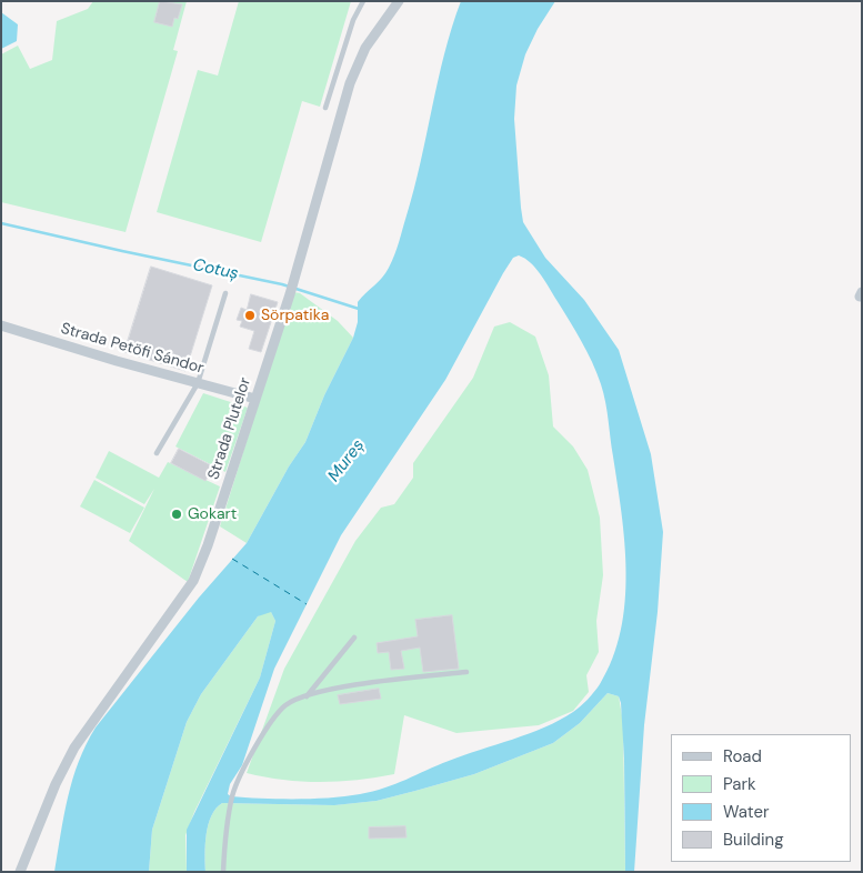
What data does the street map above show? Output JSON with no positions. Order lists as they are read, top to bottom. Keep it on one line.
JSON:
{"streets":{"street":["Strada Petöfi Sándor","Strada Plutelor"]},"crossings":[["Strada Petöfi Sándor","Strada Plutelor"]],"water":["Cotuș","Mureș"],"places":["Sörpatika","Gokart"],"legend":["Road","Park","Water","Building"]}
